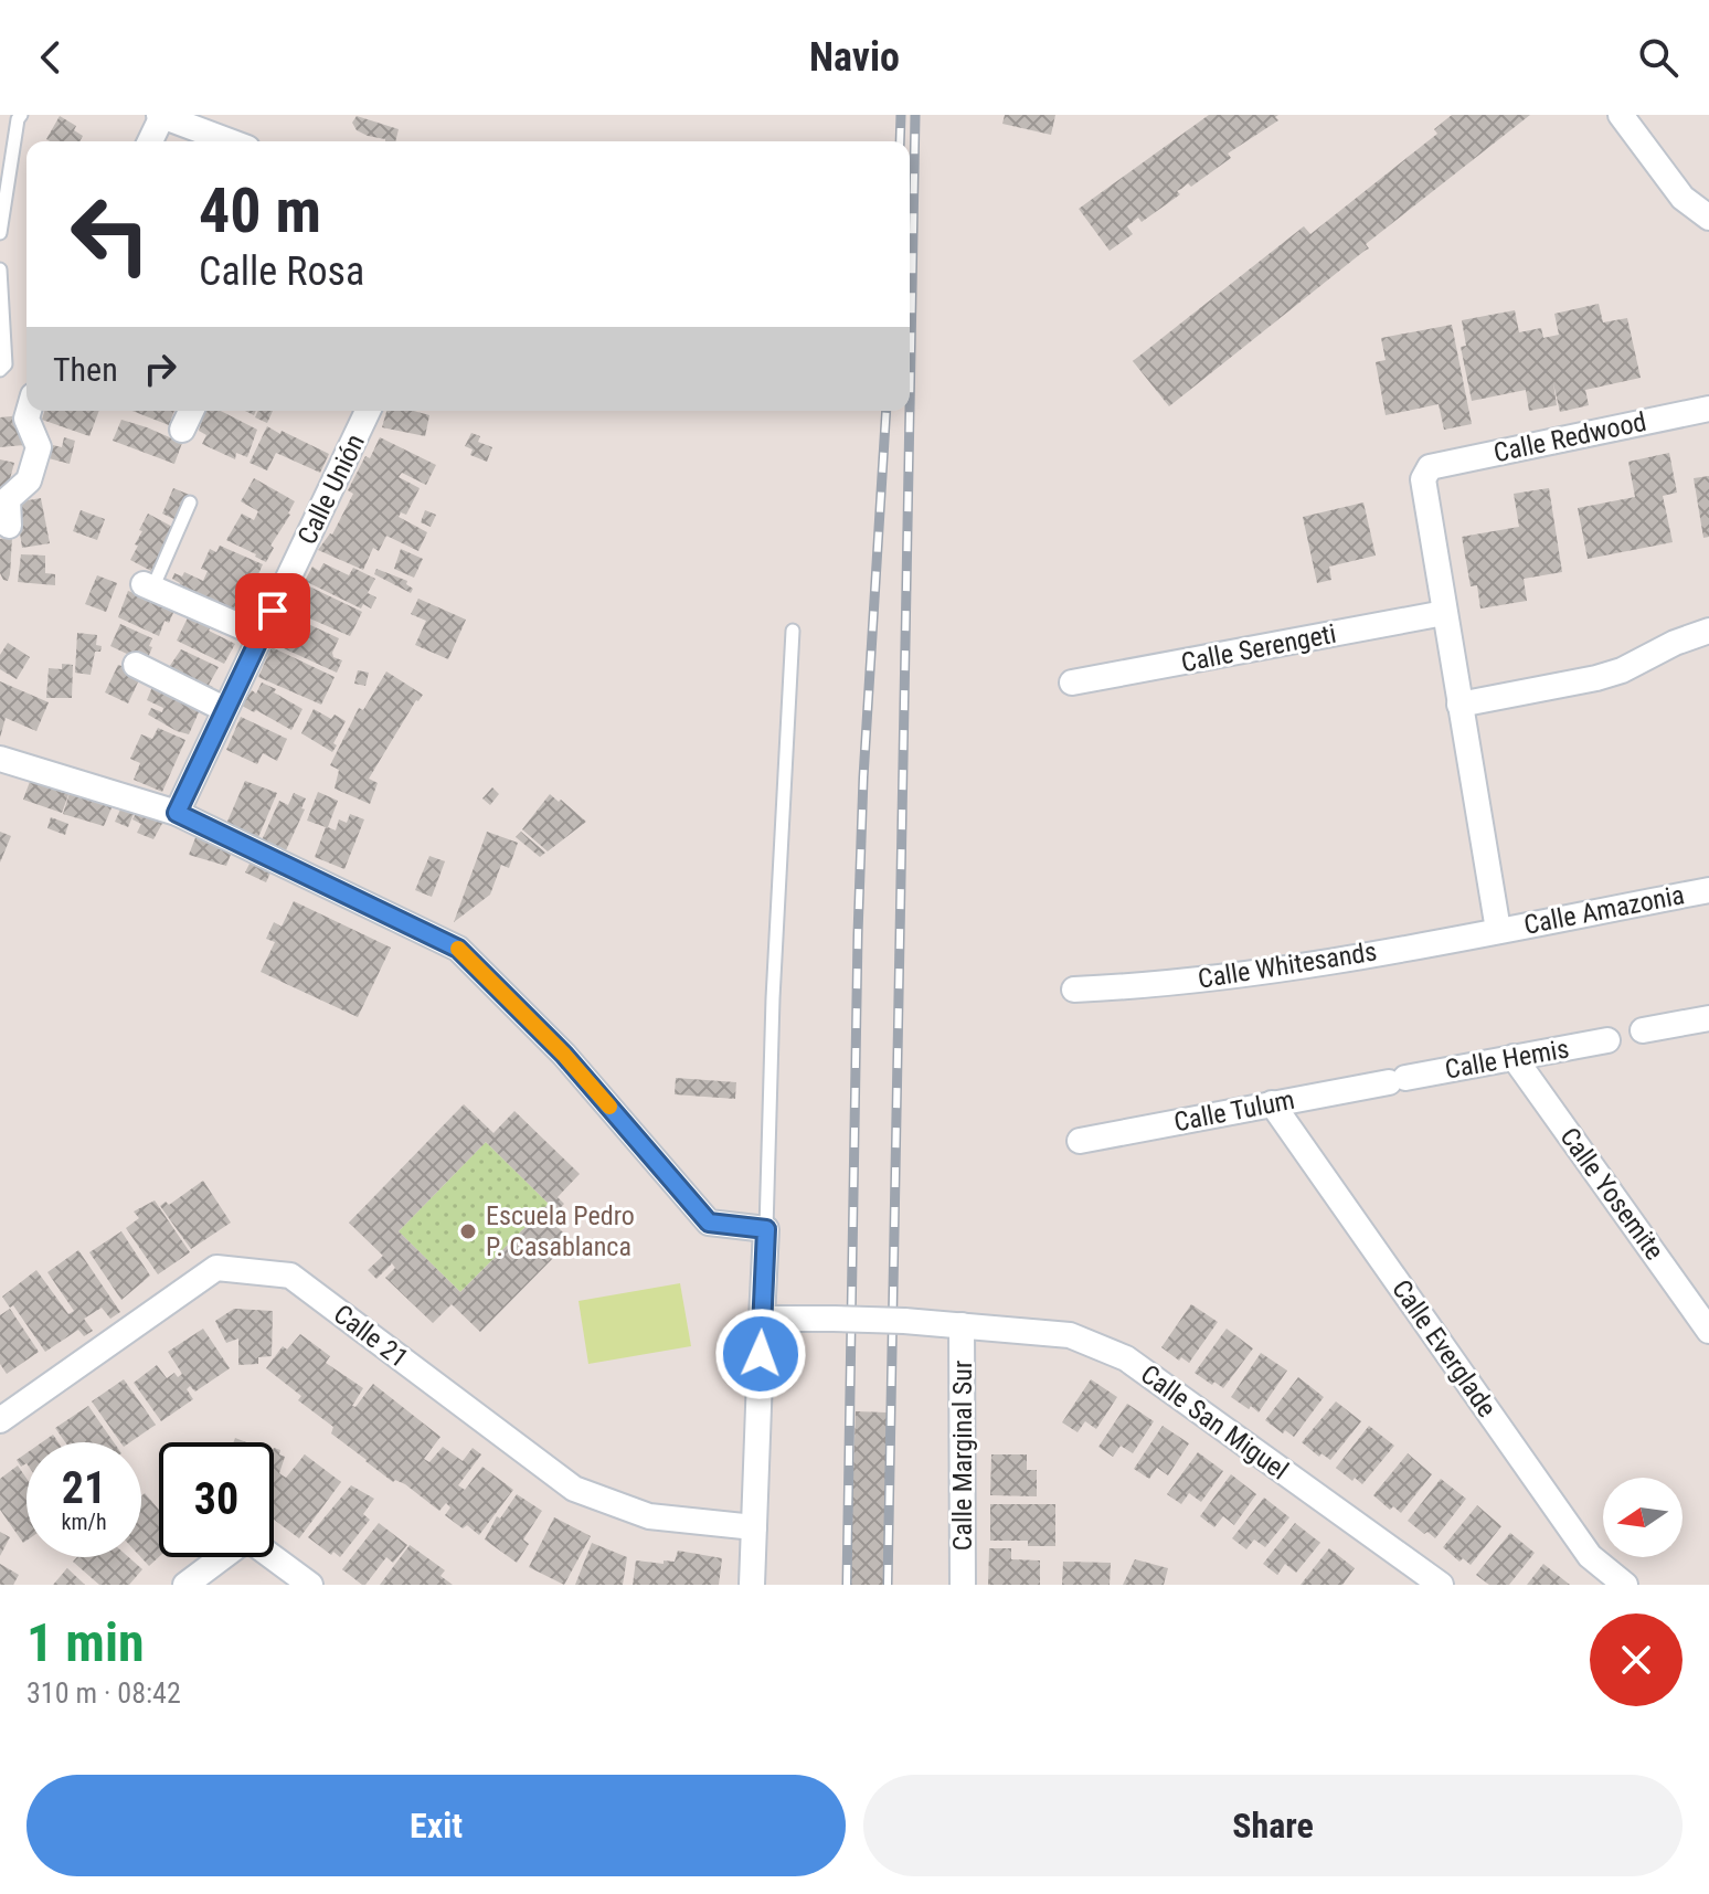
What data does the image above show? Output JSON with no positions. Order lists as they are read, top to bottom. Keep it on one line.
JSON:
{"streets":{"street":["Calle Redwood","Calle Unión","Calle Serengeti","Calle Amazonia","Calle Whitesands","Calle Hemis","Calle Tulum","Calle Yosemite","Calle 21","Calle Everglade","Calle San Miguel","Calle Marginal Sur"]},"crossings":[["Calle Redwood","Calle Serengeti"],["Calle Amazonia","Calle Whitesands"],["Calle Hemis","Calle Tulum"],["Calle Hemis","Calle Yosemite"],["Calle Tulum","Calle Everglade"],["Calle San Miguel","Calle Marginal Sur"]],"places":["Escuela Pedro P. Casablanca"],"north":"left","page":{"header":"Navio","turn":["40 m","Calle Rosa"],"then":"Then","speed":"21 km/h","limit":"30","heading":["1 min","310 m · 08:42"],"buttons":["Exit","Share"]}}
